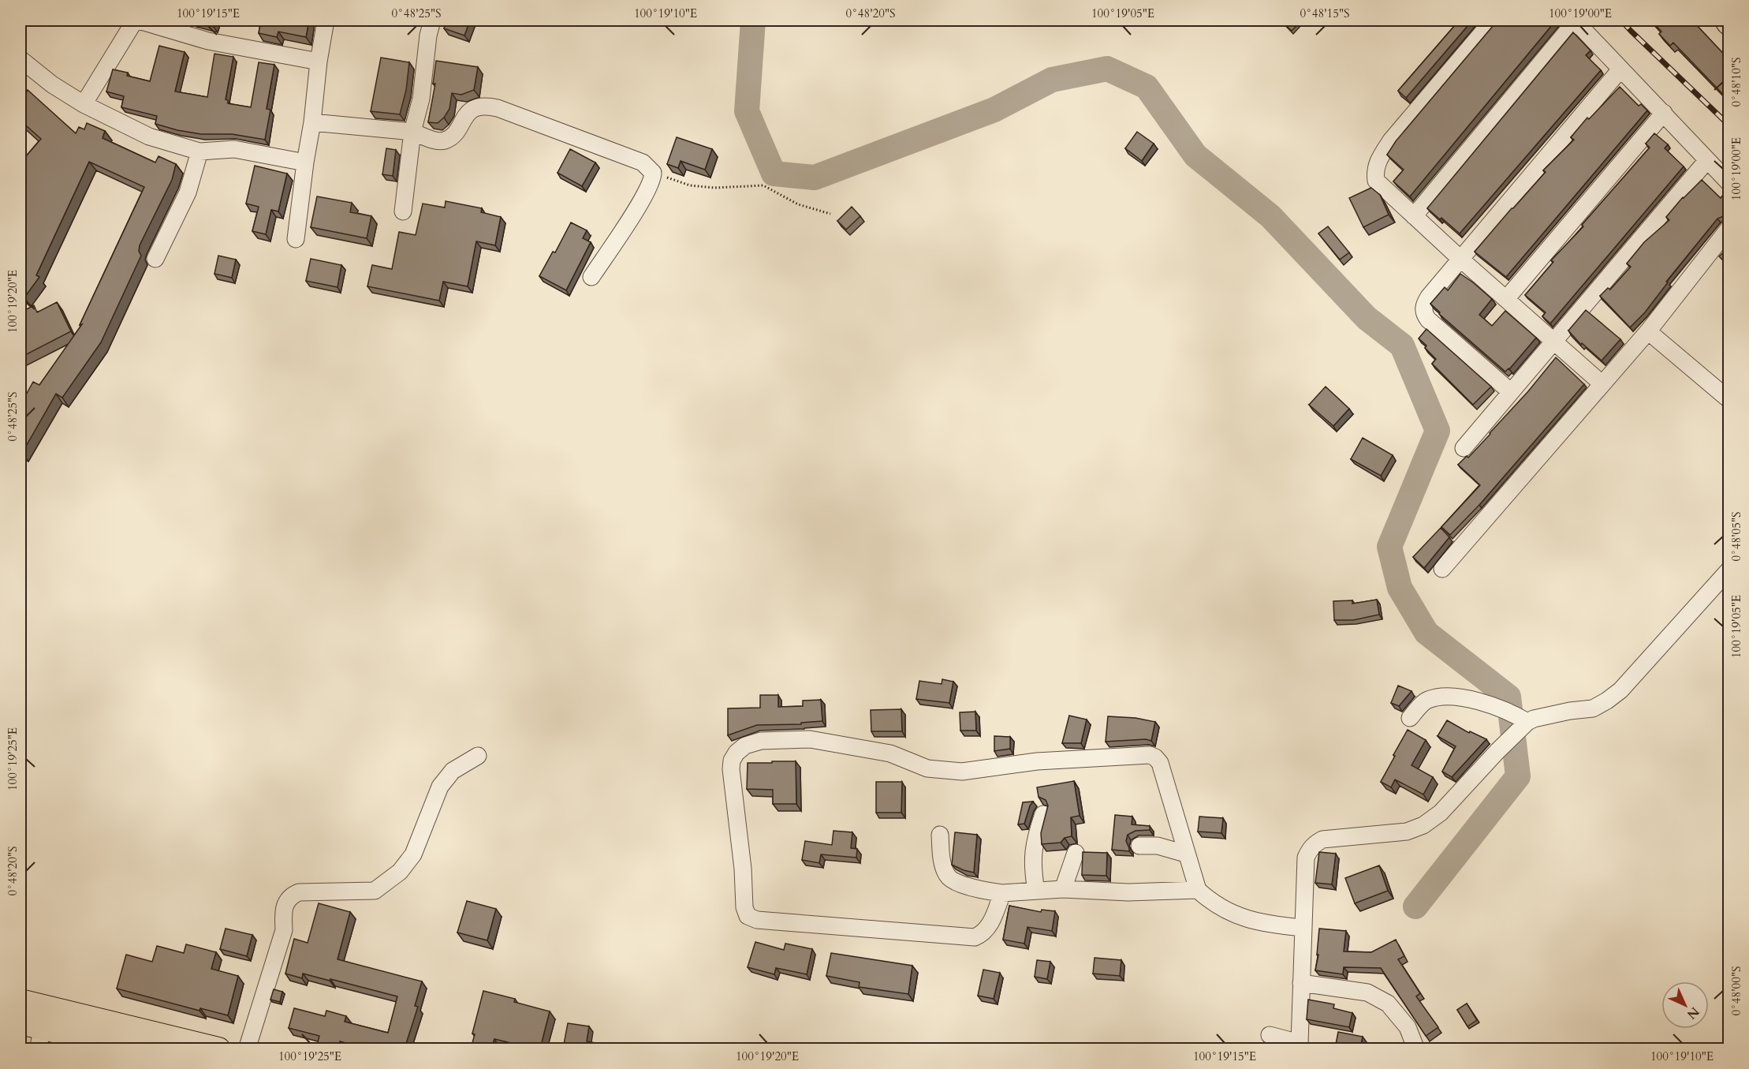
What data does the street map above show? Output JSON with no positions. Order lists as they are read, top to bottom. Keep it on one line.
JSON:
{"north":"bottom right","coordinates":["100°19'15\"E","0°48'25\"S","100°19'10\"E","0°48'20\"S","100°19'05\"E","0°48'15\"S","100°19'00\"E","0°48'10\"S","100°19'20\"E","0°48'05\"S","100°19'25\"E","0°48'00\"S"]}
